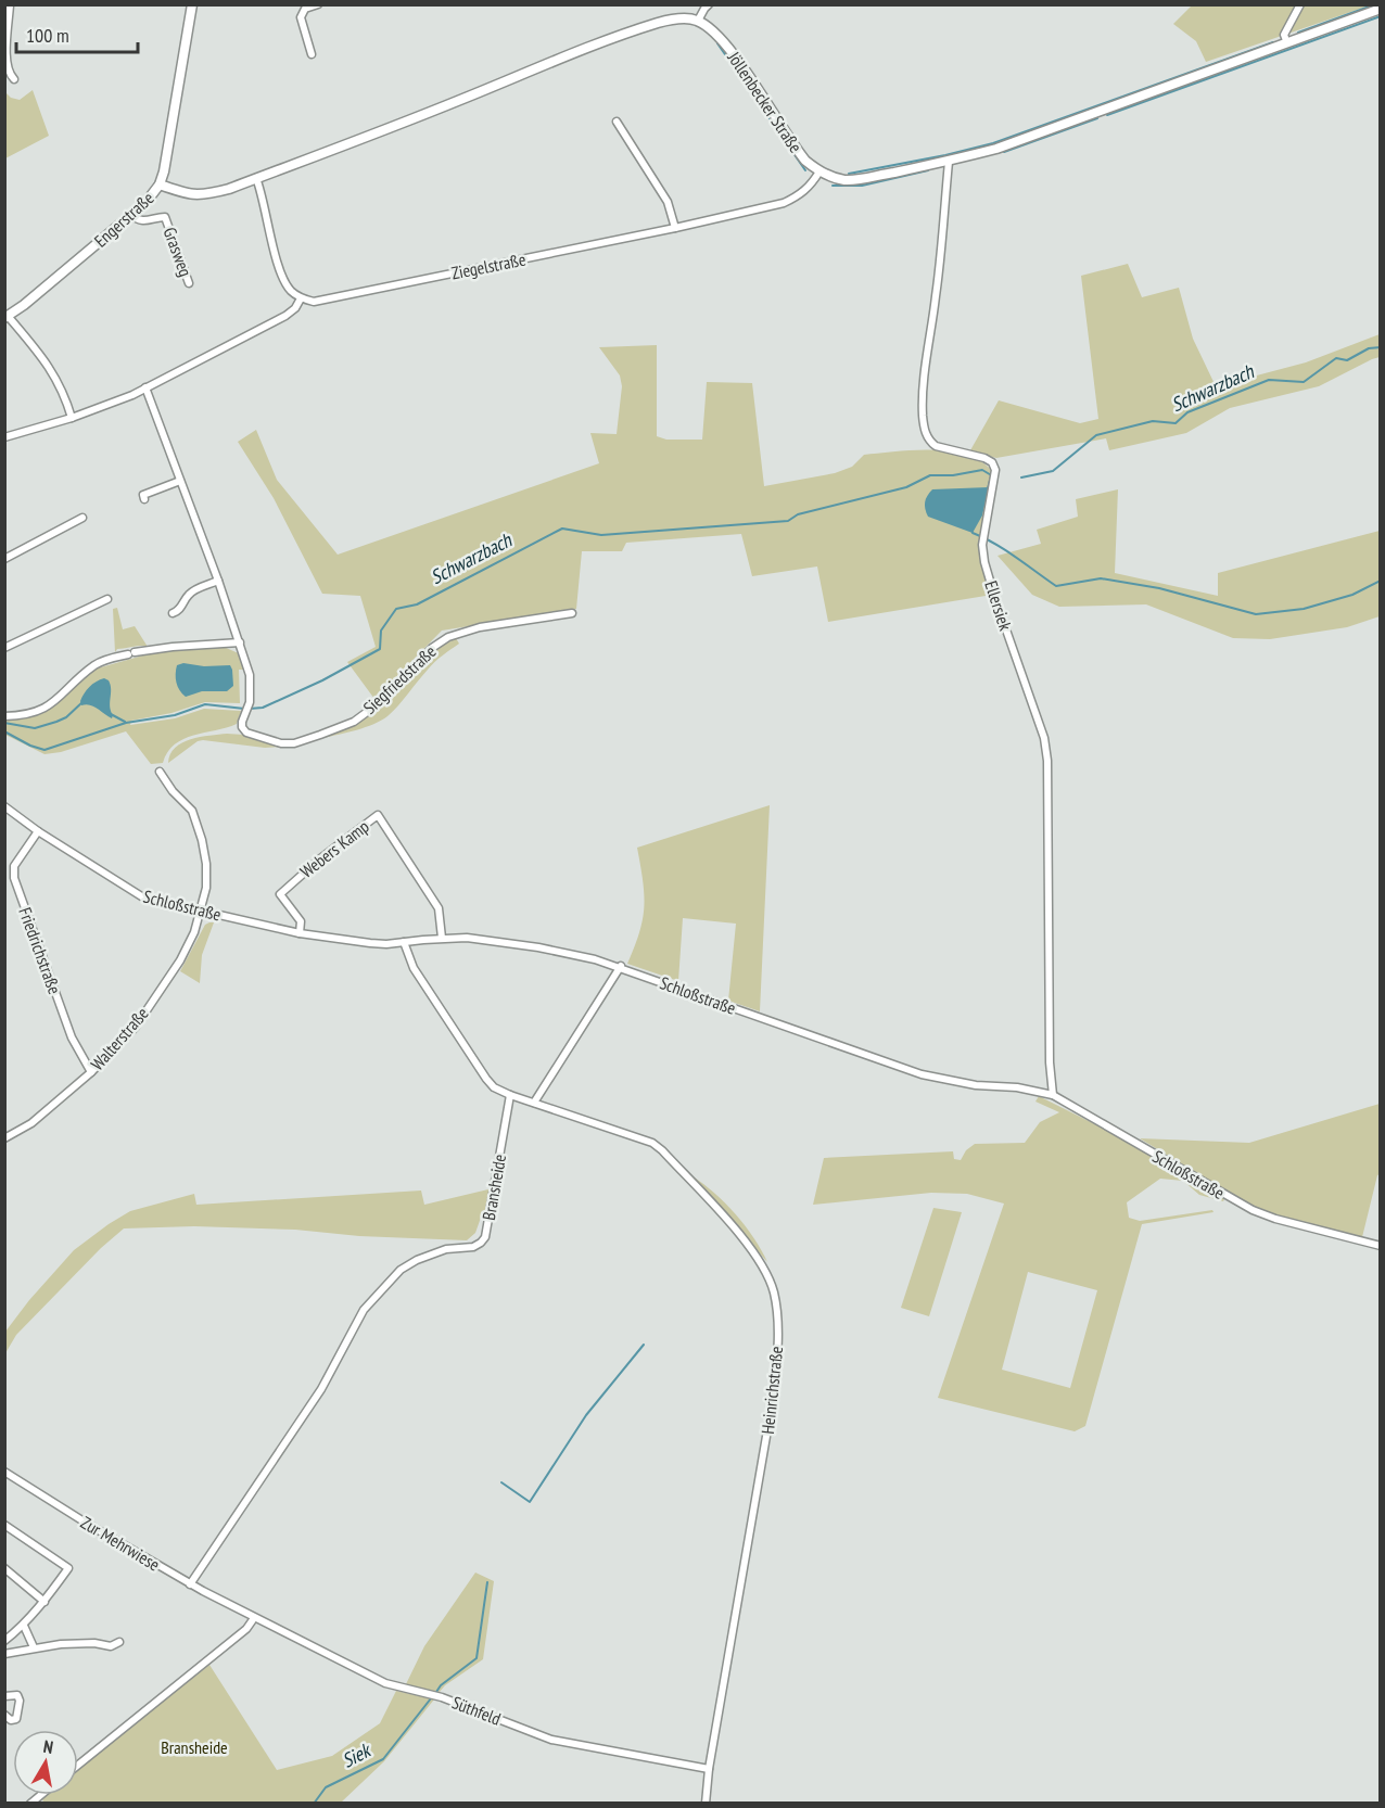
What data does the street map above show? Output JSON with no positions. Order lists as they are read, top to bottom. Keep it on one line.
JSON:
{"streets":{"street":["Jöllenbecker Straße","Engerstraße","Grasweg","Ziegelstraße","Ellersiek","Siegfriedstraße","Webers Kamp","Schloßstraße","Friedrichstraße","Walterstraße","Bransheide","Heinrichstraße","Zur Mehrwiese","Süthfeld"]},"crossings":[["Jöllenbecker Straße","Ziegelstraße"],["Engerstraße","Grasweg"],["Ellersiek","Schloßstraße"],["Webers Kamp","Schloßstraße"],["Schloßstraße","Friedrichstraße"],["Schloßstraße","Walterstraße"],["Schloßstraße","Heinrichstraße"],["Friedrichstraße","Walterstraße"],["Bransheide","Heinrichstraße"],["Bransheide","Zur Mehrwiese"],["Heinrichstraße","Süthfeld"],["Zur Mehrwiese","Süthfeld"]],"water":["Schwarzbach","Siek"],"parks":["Bransheide"],"scale_bar":"100 m","north":"top"}
